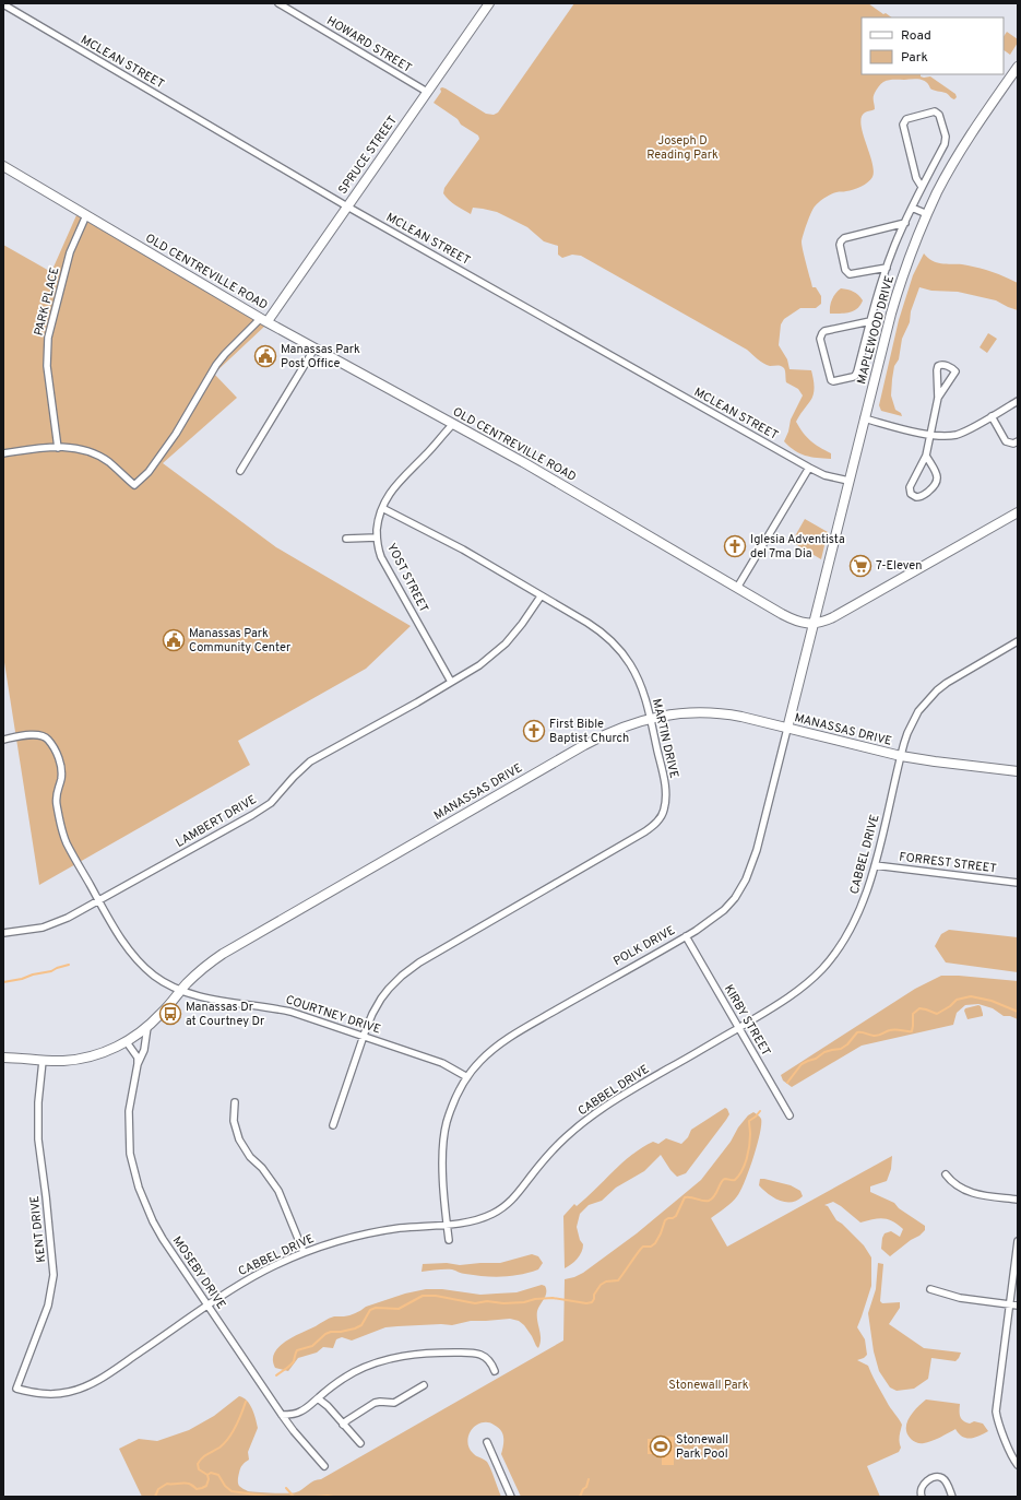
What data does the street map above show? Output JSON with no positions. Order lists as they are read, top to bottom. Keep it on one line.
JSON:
{"streets":{"main road":["SPRUCE STREET","OLD CENTREVILLE ROAD","MAPLEWOOD DRIVE","MANASSAS DRIVE","POLK DRIVE"],"street":["HOWARD STREET","MCLEAN STREET","PARK PLACE","YOST STREET","MARTIN DRIVE","LAMBERT DRIVE","CABBEL DRIVE","FORREST STREET","COURTNEY DRIVE","KIRBY STREET","KENT DRIVE","MOSEBY DRIVE"]},"crossings":[["HOWARD STREET","SPRUCE STREET"],["MCLEAN STREET","SPRUCE STREET"],["MCLEAN STREET","MAPLEWOOD DRIVE"],["SPRUCE STREET","OLD CENTREVILLE ROAD"],["SPRUCE STREET","PARK PLACE"],["OLD CENTREVILLE ROAD","PARK PLACE"],["OLD CENTREVILLE ROAD","MAPLEWOOD DRIVE"],["OLD CENTREVILLE ROAD","YOST STREET"],["OLD CENTREVILLE ROAD","POLK DRIVE"],["MAPLEWOOD DRIVE","POLK DRIVE"],["YOST STREET","MARTIN DRIVE"],["YOST STREET","LAMBERT DRIVE"],["MANASSAS DRIVE","MARTIN DRIVE"],["MANASSAS DRIVE","CABBEL DRIVE"],["MANASSAS DRIVE","POLK DRIVE"],["MANASSAS DRIVE","COURTNEY DRIVE"],["MANASSAS DRIVE","KENT DRIVE"],["MANASSAS DRIVE","MOSEBY DRIVE"],["MARTIN DRIVE","LAMBERT DRIVE"],["MARTIN DRIVE","COURTNEY DRIVE"],["LAMBERT DRIVE","COURTNEY DRIVE"],["CABBEL DRIVE","FORREST STREET"],["CABBEL DRIVE","POLK DRIVE"],["CABBEL DRIVE","KIRBY STREET"],["CABBEL DRIVE","KENT DRIVE"],["CABBEL DRIVE","MOSEBY DRIVE"],["POLK DRIVE","COURTNEY DRIVE"],["POLK DRIVE","KIRBY STREET"]],"parks":["Joseph D Reading Park","Stonewall Park"],"places":{"public building":["Manassas Park Post Office","Manassas Park Community Center"],"church":["Iglesia Adventista del 7ma Dia","First Bible Baptist Church"],"supermarket":["7-Eleven"],"bus stop":["Manassas Dr at Courtney Dr"],"sports":["Stonewall Park Pool"]},"legend":["Road","Park"]}
